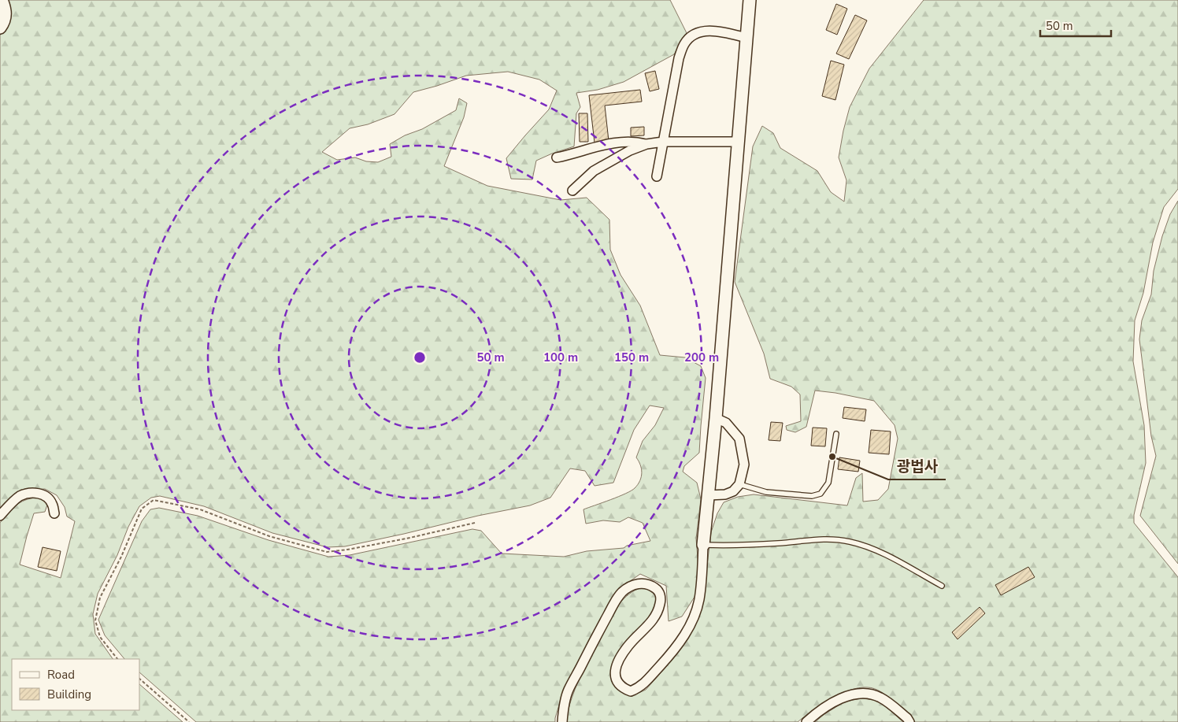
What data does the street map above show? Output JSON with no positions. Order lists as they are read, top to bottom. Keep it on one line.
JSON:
{"places":["광법사"],"legend":["Road","Building"],"scale_bar":"50 m","rings":["50 m","100 m","150 m","200 m"]}
